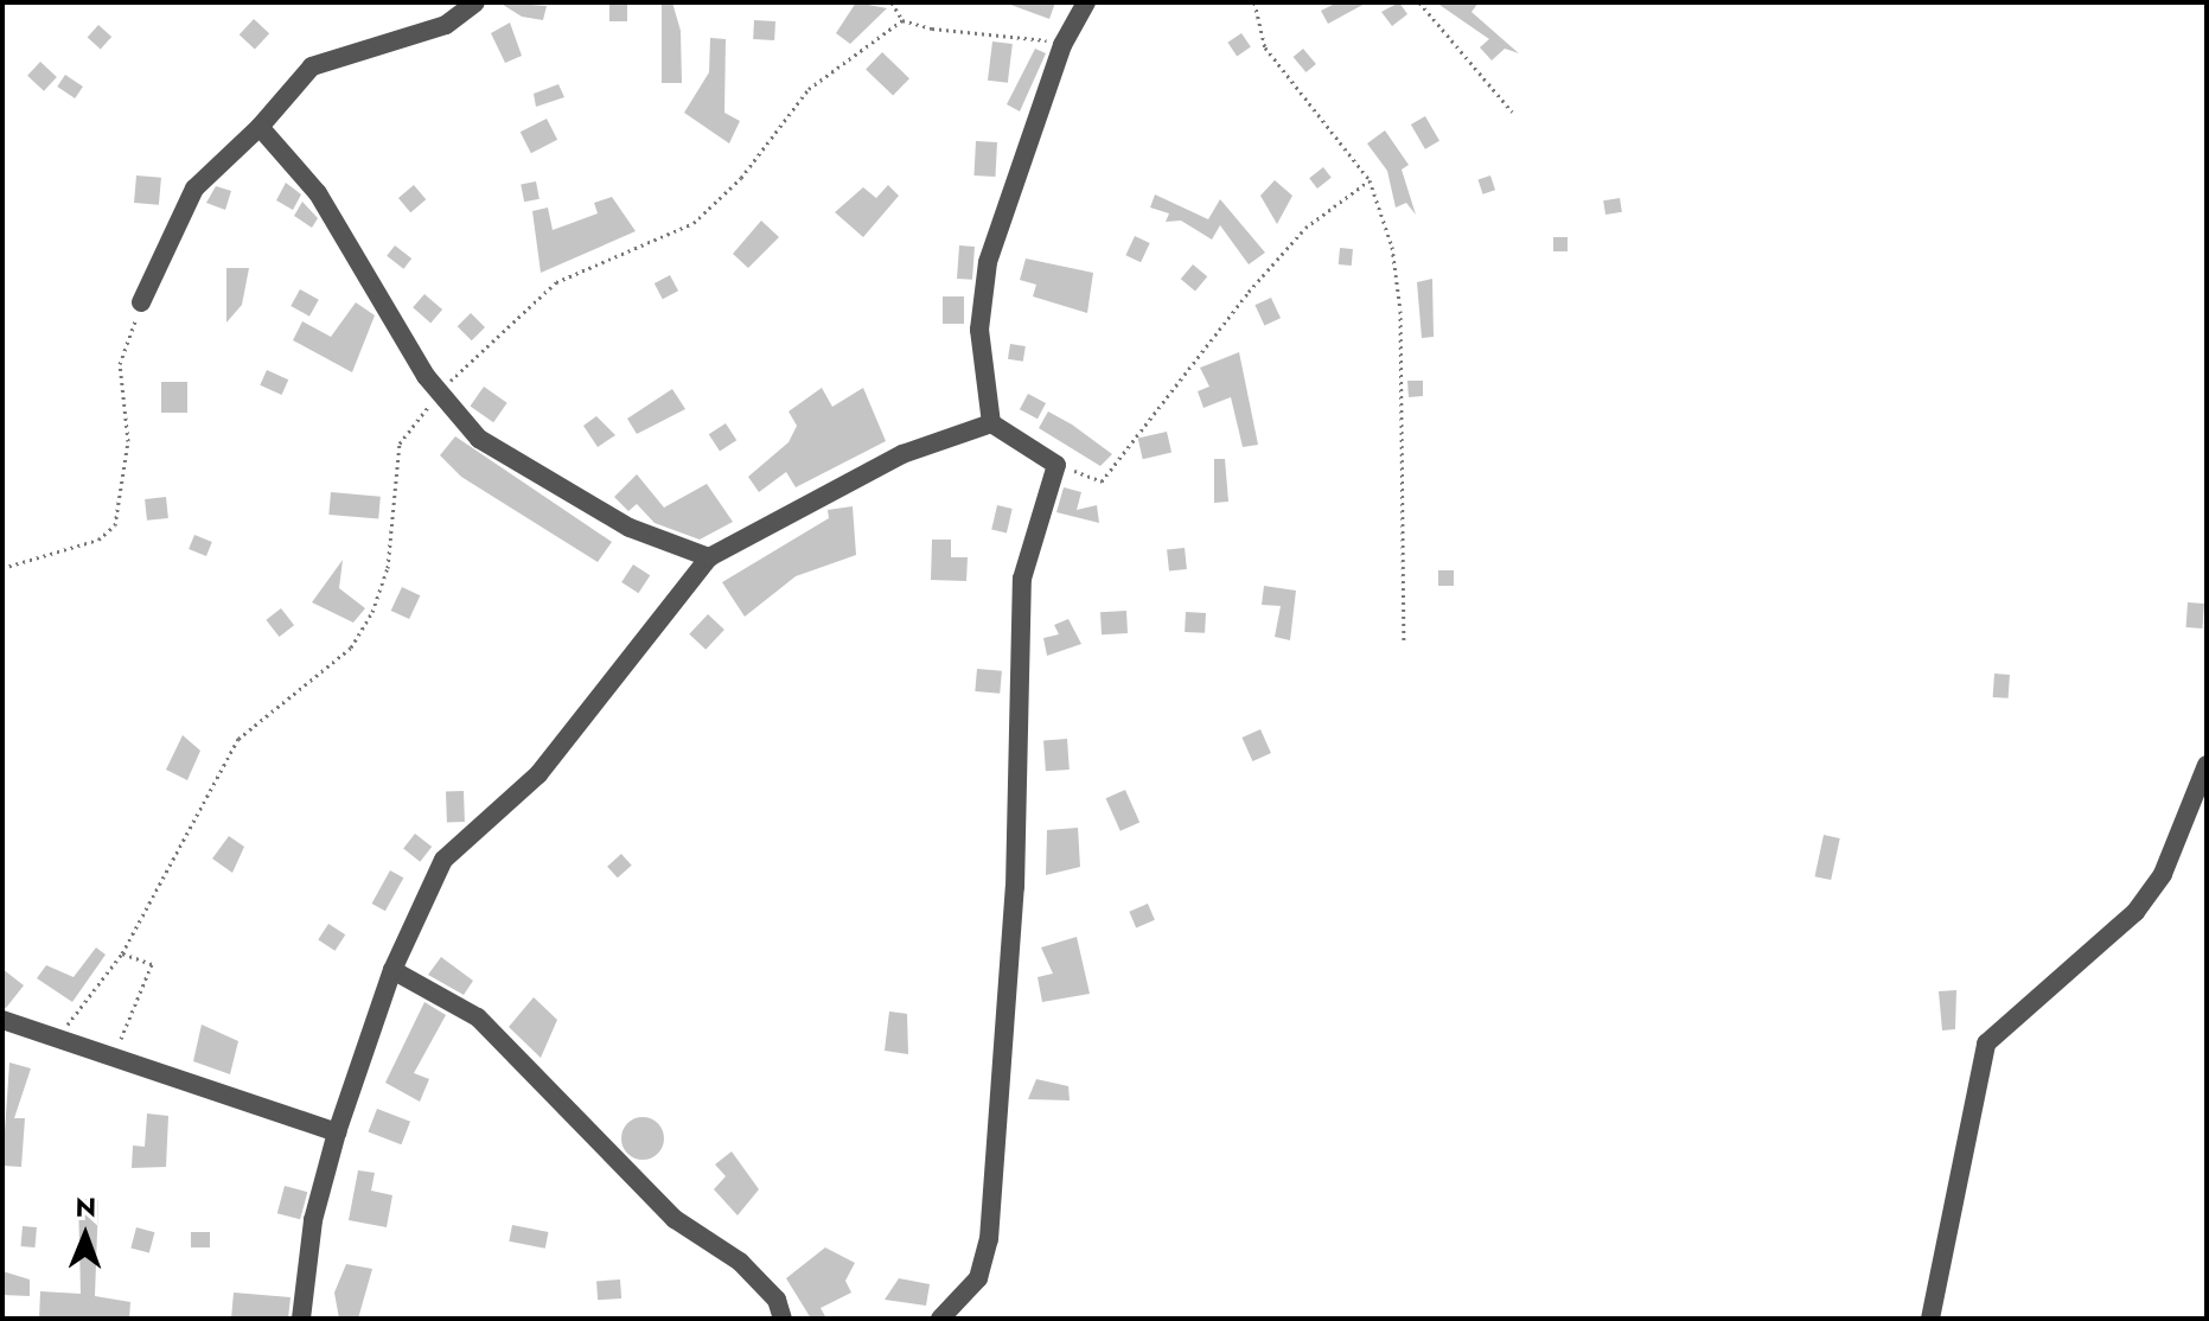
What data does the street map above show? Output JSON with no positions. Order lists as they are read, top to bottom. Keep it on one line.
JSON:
{"north":"top"}
